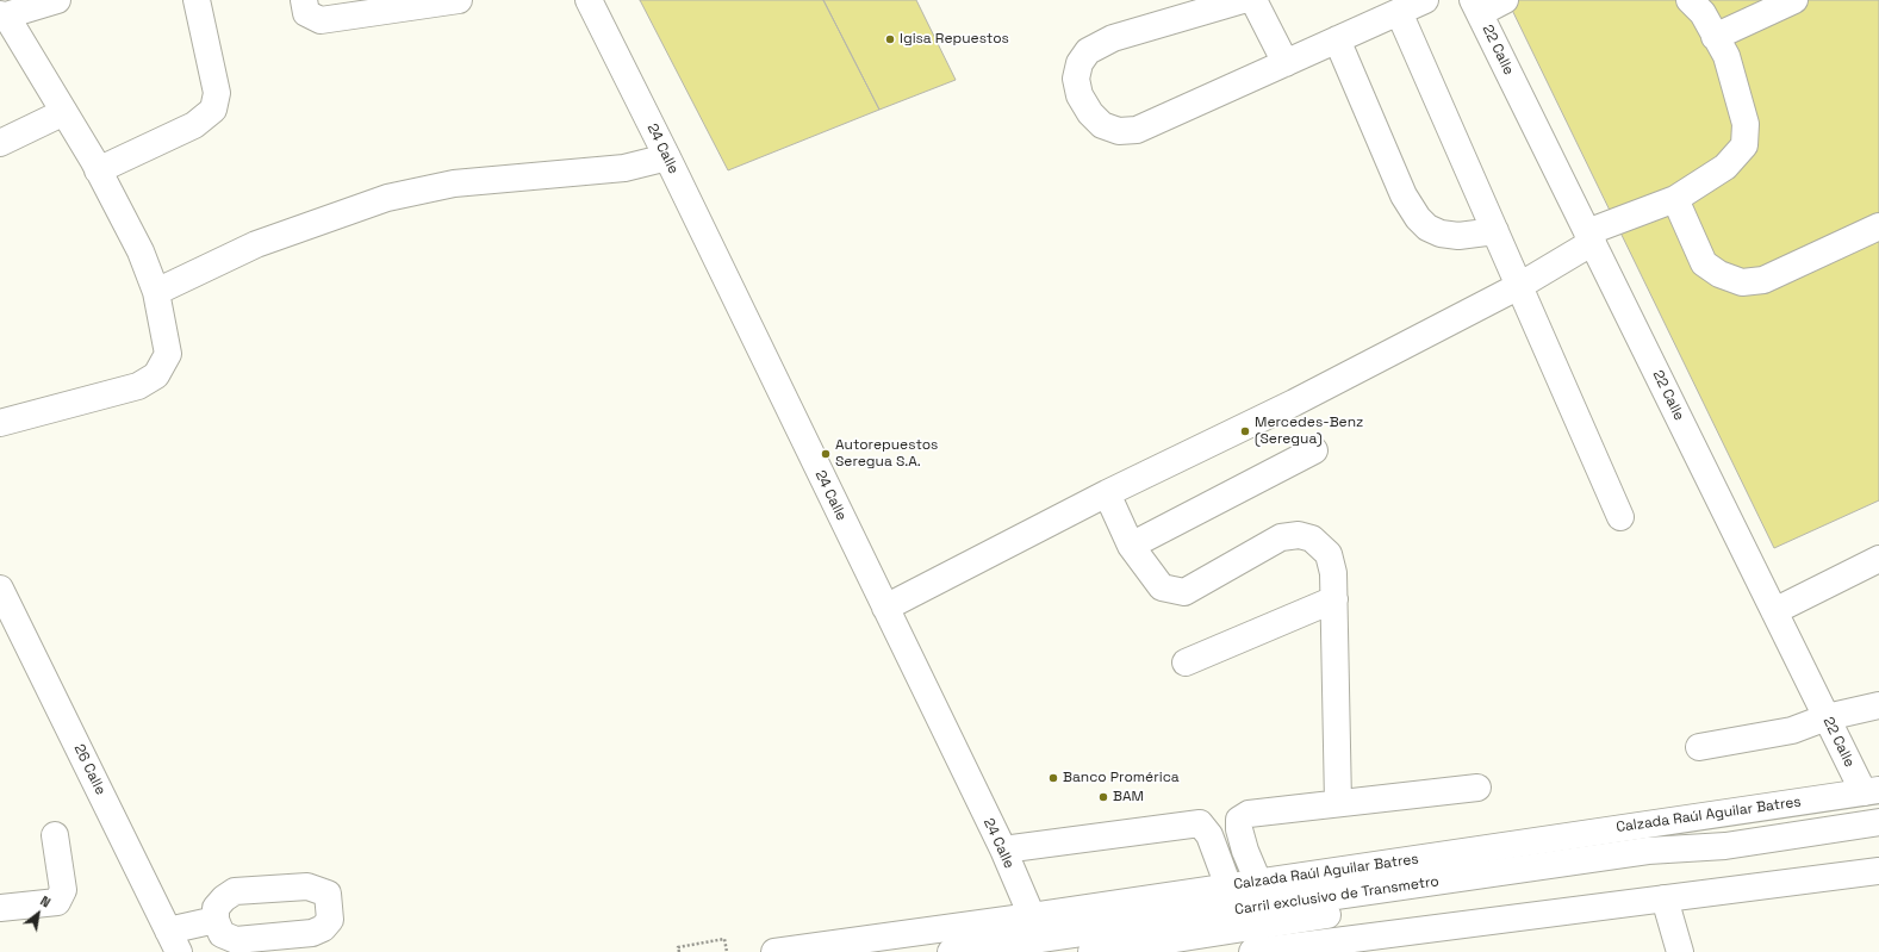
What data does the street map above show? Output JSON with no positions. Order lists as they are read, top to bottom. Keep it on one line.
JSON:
{"streets":{"main road":["22 Calle","24 Calle","26 Calle","Calzada Raúl Aguilar Batres","Carril exclusivo de Transmetro"]},"crossings":[["22 Calle","Calzada Raúl Aguilar Batres"],["24 Calle","Calzada Raúl Aguilar Batres"]],"places":["Igisa Repuestos","Mercedes-Benz (Seregua)","Autorepuestos Seregua S.A.","Banco Promérica","BAM"],"north":"top right"}
